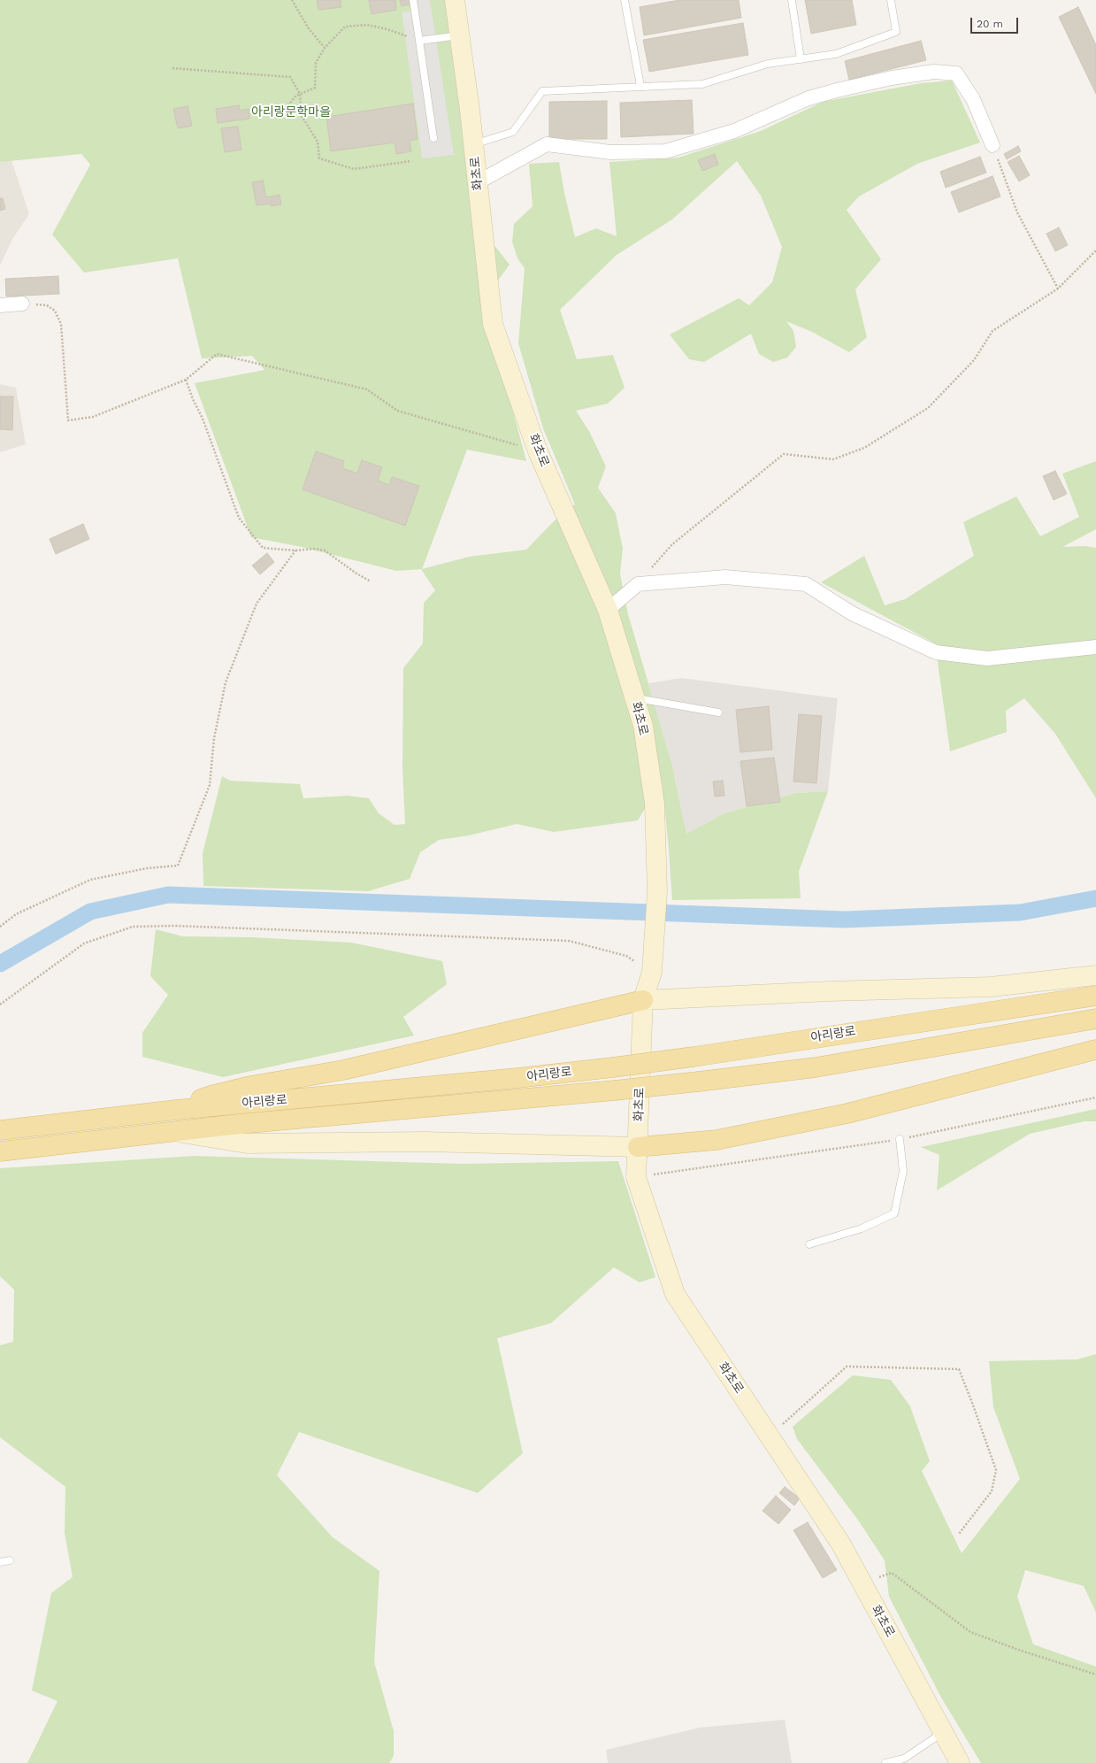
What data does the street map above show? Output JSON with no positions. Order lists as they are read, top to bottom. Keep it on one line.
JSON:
{"streets":{"main road":["아리랑로"],"street":["화초로"]},"parks":["아리랑문학마을"],"scale_bar":"20 m"}
